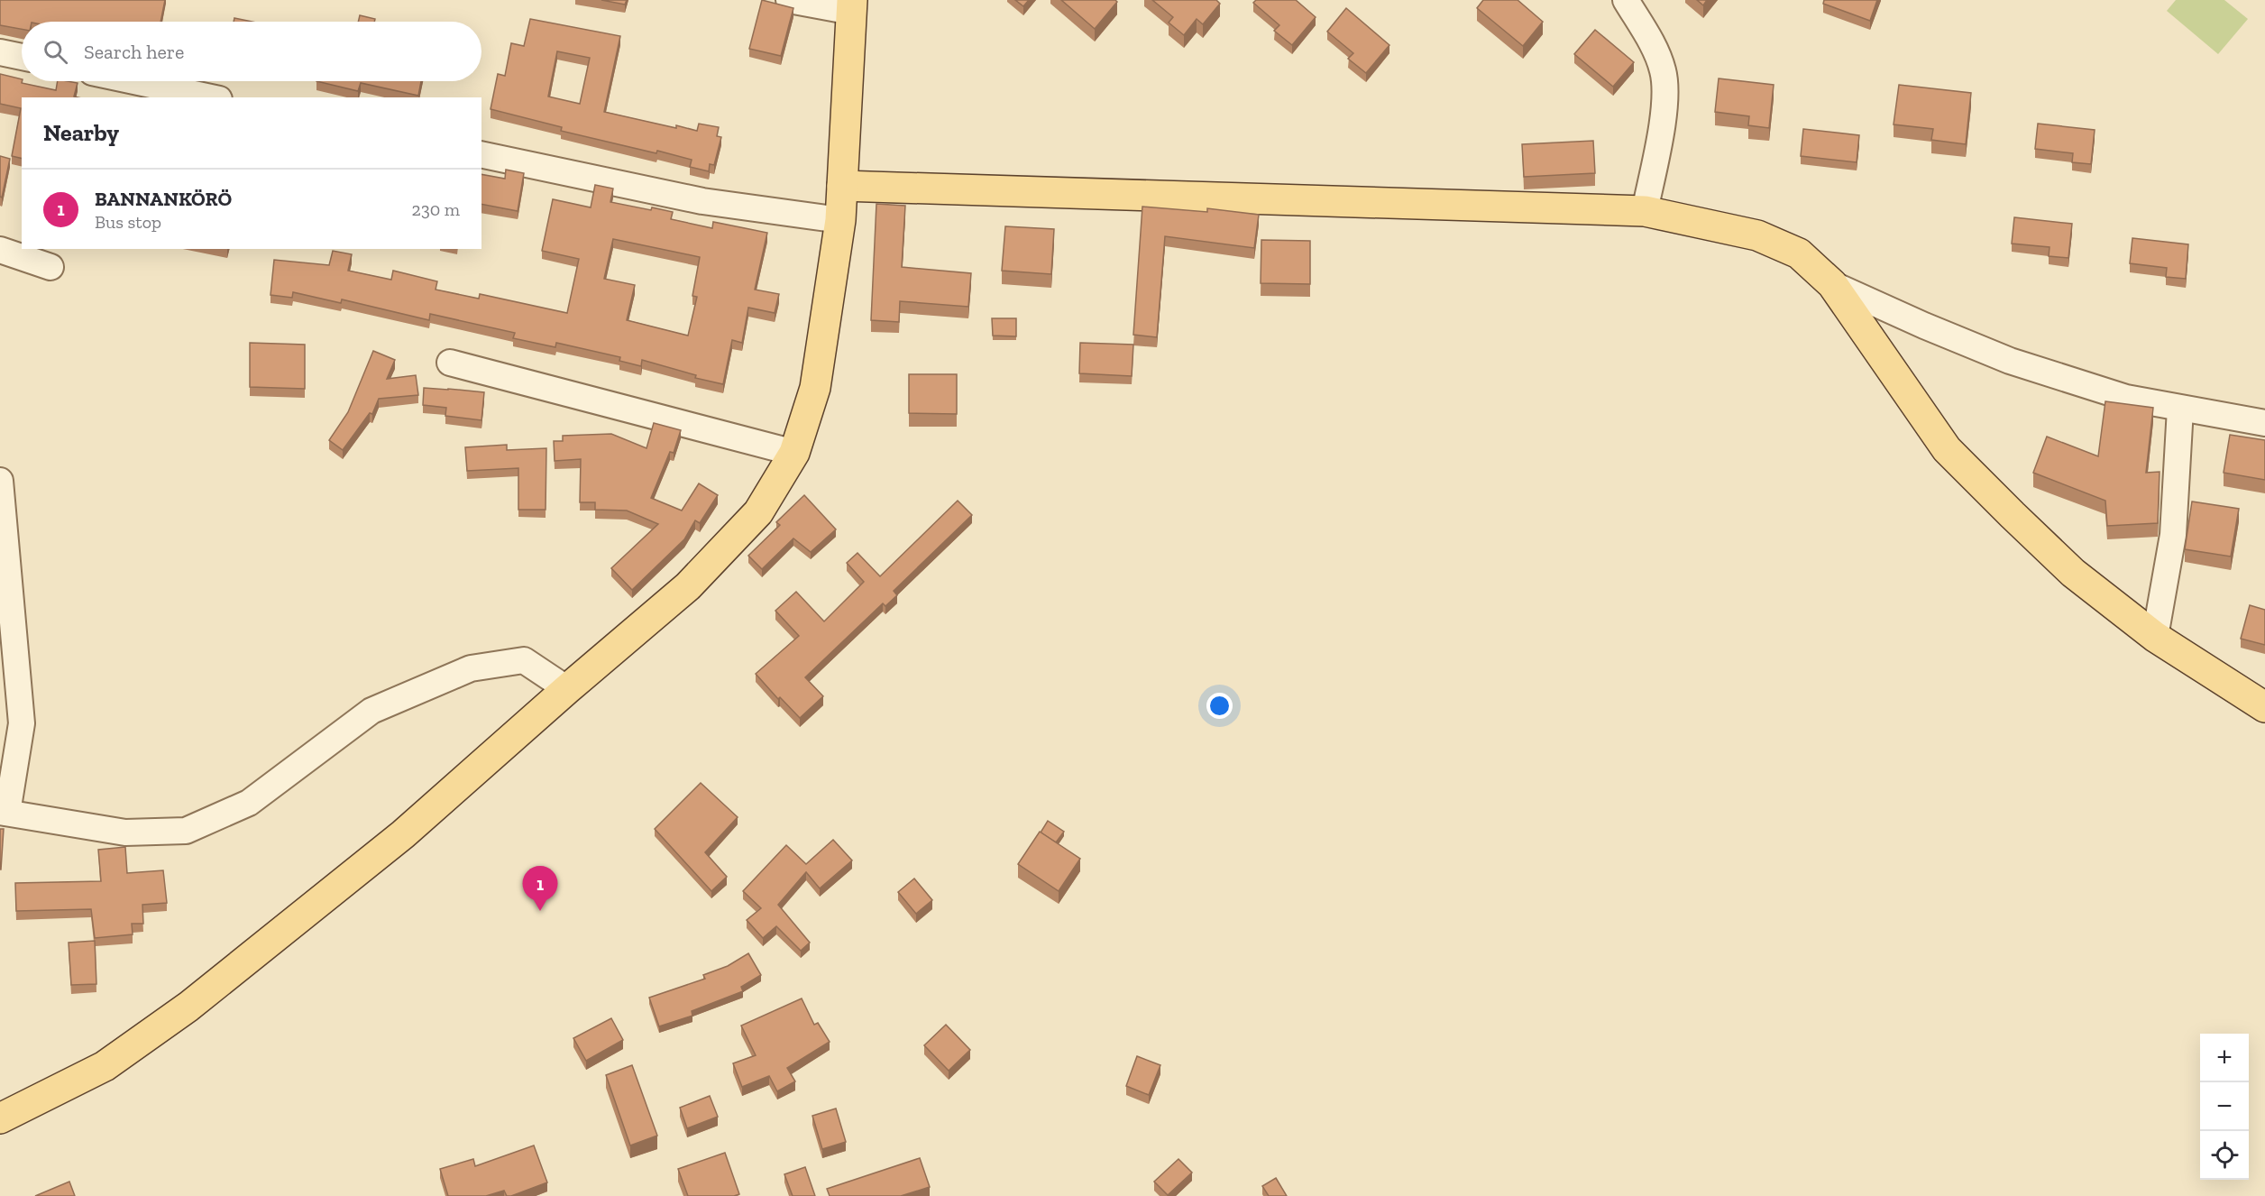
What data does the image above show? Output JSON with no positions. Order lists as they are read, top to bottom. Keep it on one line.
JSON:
{"page":{"search":"Search here","heading":"Nearby","list":[{"mark":"1","name":"BANNANKÖRÖ","note":"Bus stop","value":"230 m"}],"pins":"1","map_buttons":["+","−"]}}
